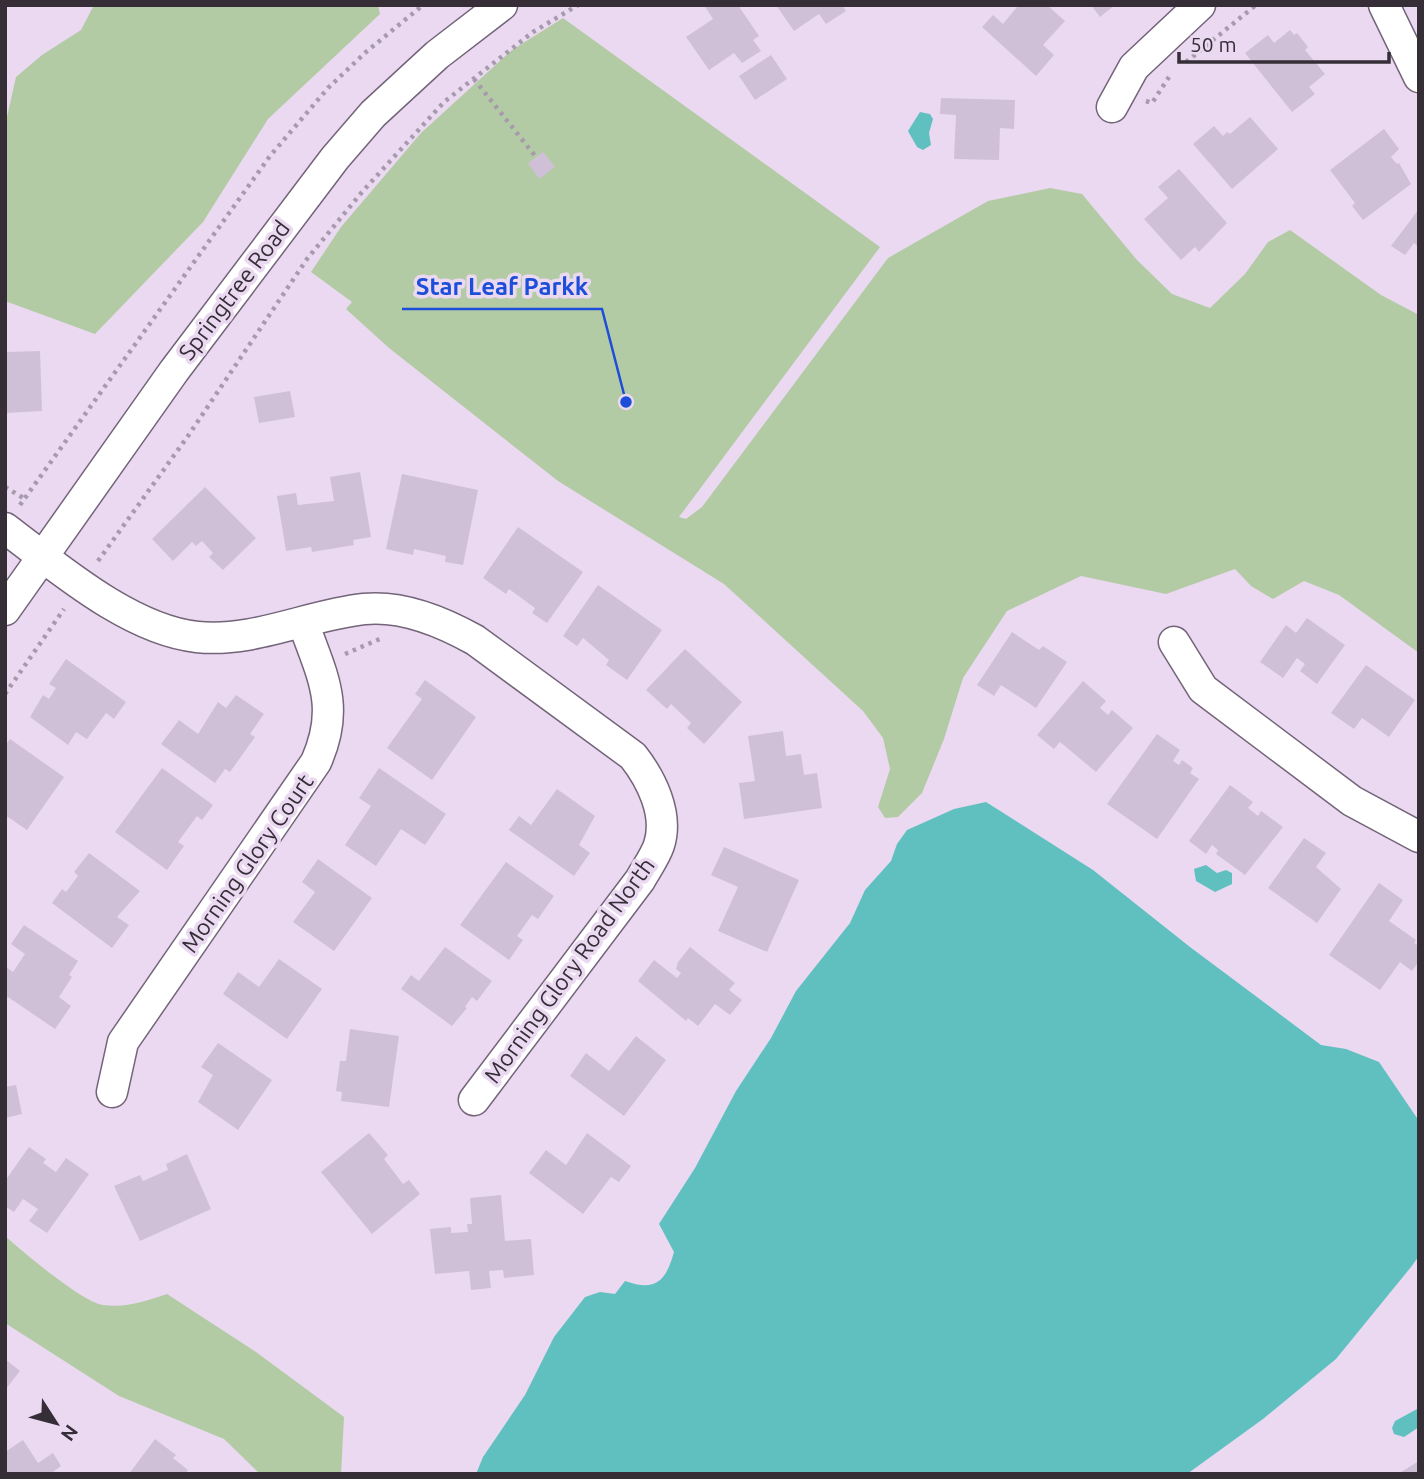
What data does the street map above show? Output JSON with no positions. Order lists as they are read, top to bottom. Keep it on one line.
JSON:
{"streets":{"street":["Springtree Road","Morning Glory Court","Morning Glory Road North"]},"crossings":[["Morning Glory Court","Morning Glory Road North"]],"places":["Star Leaf Parkk"],"scale_bar":"50 m","north":"bottom right"}
